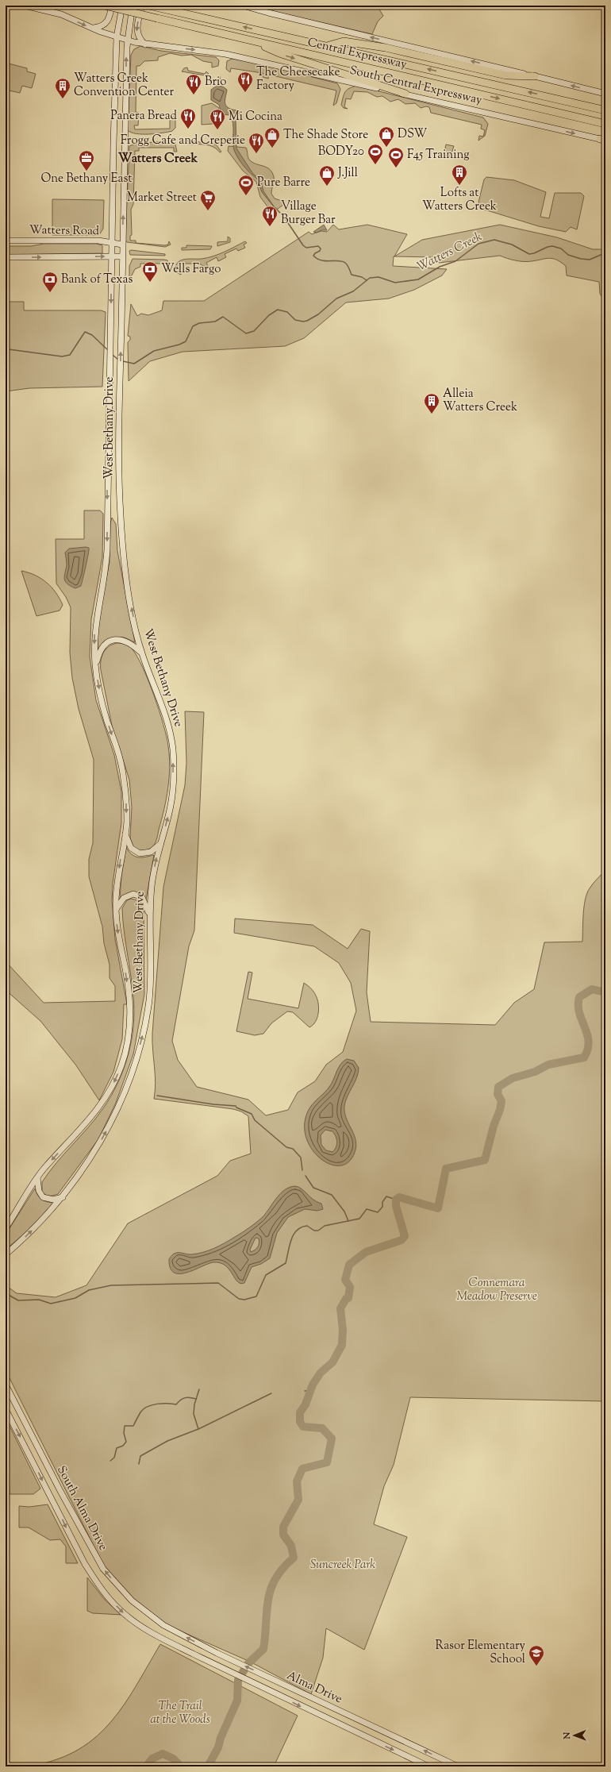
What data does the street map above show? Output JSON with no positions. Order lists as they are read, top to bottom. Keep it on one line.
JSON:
{"streets":{"highway":["Central Expressway"],"main road":["South Central Expressway","Watters Road","West Bethany Drive","South Alma Drive","Alma Drive"]},"crossings":[["South Central Expressway","West Bethany Drive"],["Watters Road","West Bethany Drive"],["South Alma Drive","Alma Drive"]],"districts":["Watters Creek"],"water":["Watters Creek"],"parks":["Connemara Meadow Preserve","Suncreek Park","The Trail at the Woods"],"places":{"restaurant":["The Cheesecake Factory","Brio","Panera Bread","Mi Cocina","Frogg Cafe and Creperie","Village Burger Bar"],"building":["Watters Creek Convention Center","Lofts at Watters Creek","Alleia Watters Creek"],"shop":["DSW","The Shade Store","J.Jill"],"sports":["BODY20","F45 Training","Pure Barre"],"office":["One Bethany East"],"supermarket":["Market Street"],"bank":["Wells Fargo","Bank of Texas"],"school or university":["Rasor Elementary School"]},"north":"left"}
